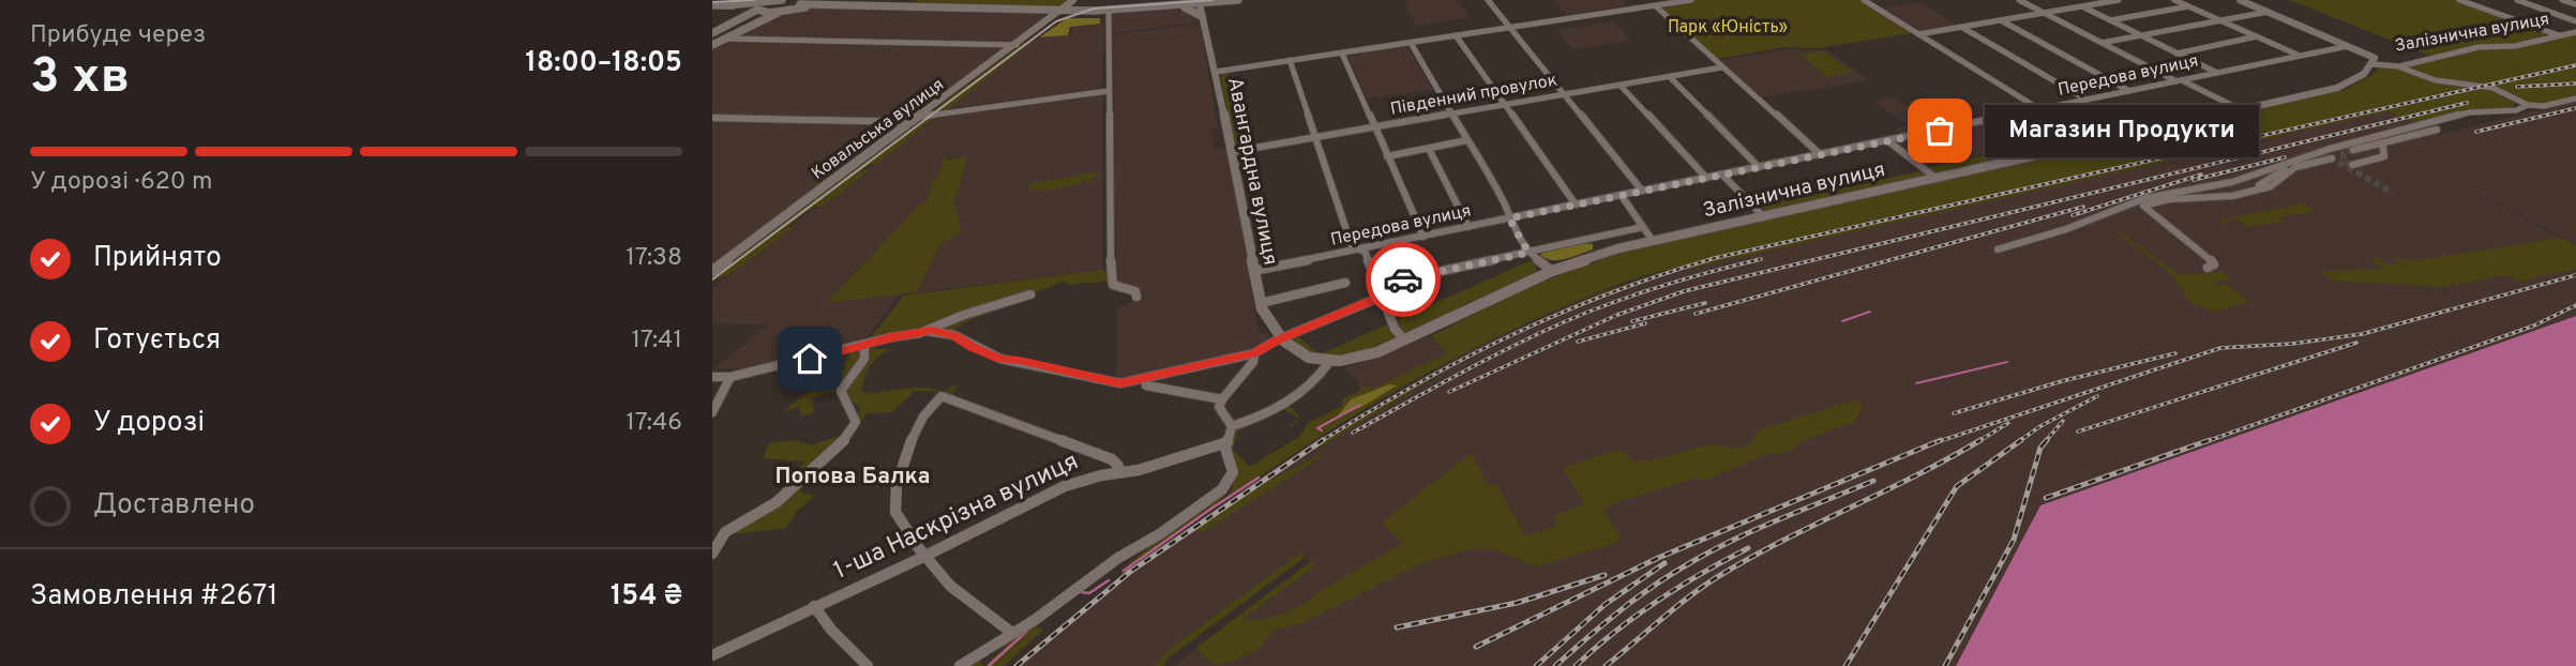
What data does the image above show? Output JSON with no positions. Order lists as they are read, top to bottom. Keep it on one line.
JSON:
{"streets":{"street":["Залізнична вулиця","Передова вулиця","Південний провулок","Ковальська вулиця","Авангардна вулиця","1-ша Наскрізна вулиця"]},"crossings":[["Залізнична вулиця","Авангардна вулиця"],["Передова вулиця","Авангардна вулиця"],["Південний провулок","Авангардна вулиця"]],"districts":["Попова Балка"],"parks":["Парк «Юність»"],"places":["Магазин Продукти"],"page":{"heading":["3 хв","Прибуде через","18:00–18:05"],"panel":["Замовлення #2671","154 ₴"],"bubble":"Магазин Продукти","bar":"У дорозі · 620 m","list":[["Прийнято","17:38"],["Готується","17:41"],["У дорозі","17:46"],"Доставлено"]}}
